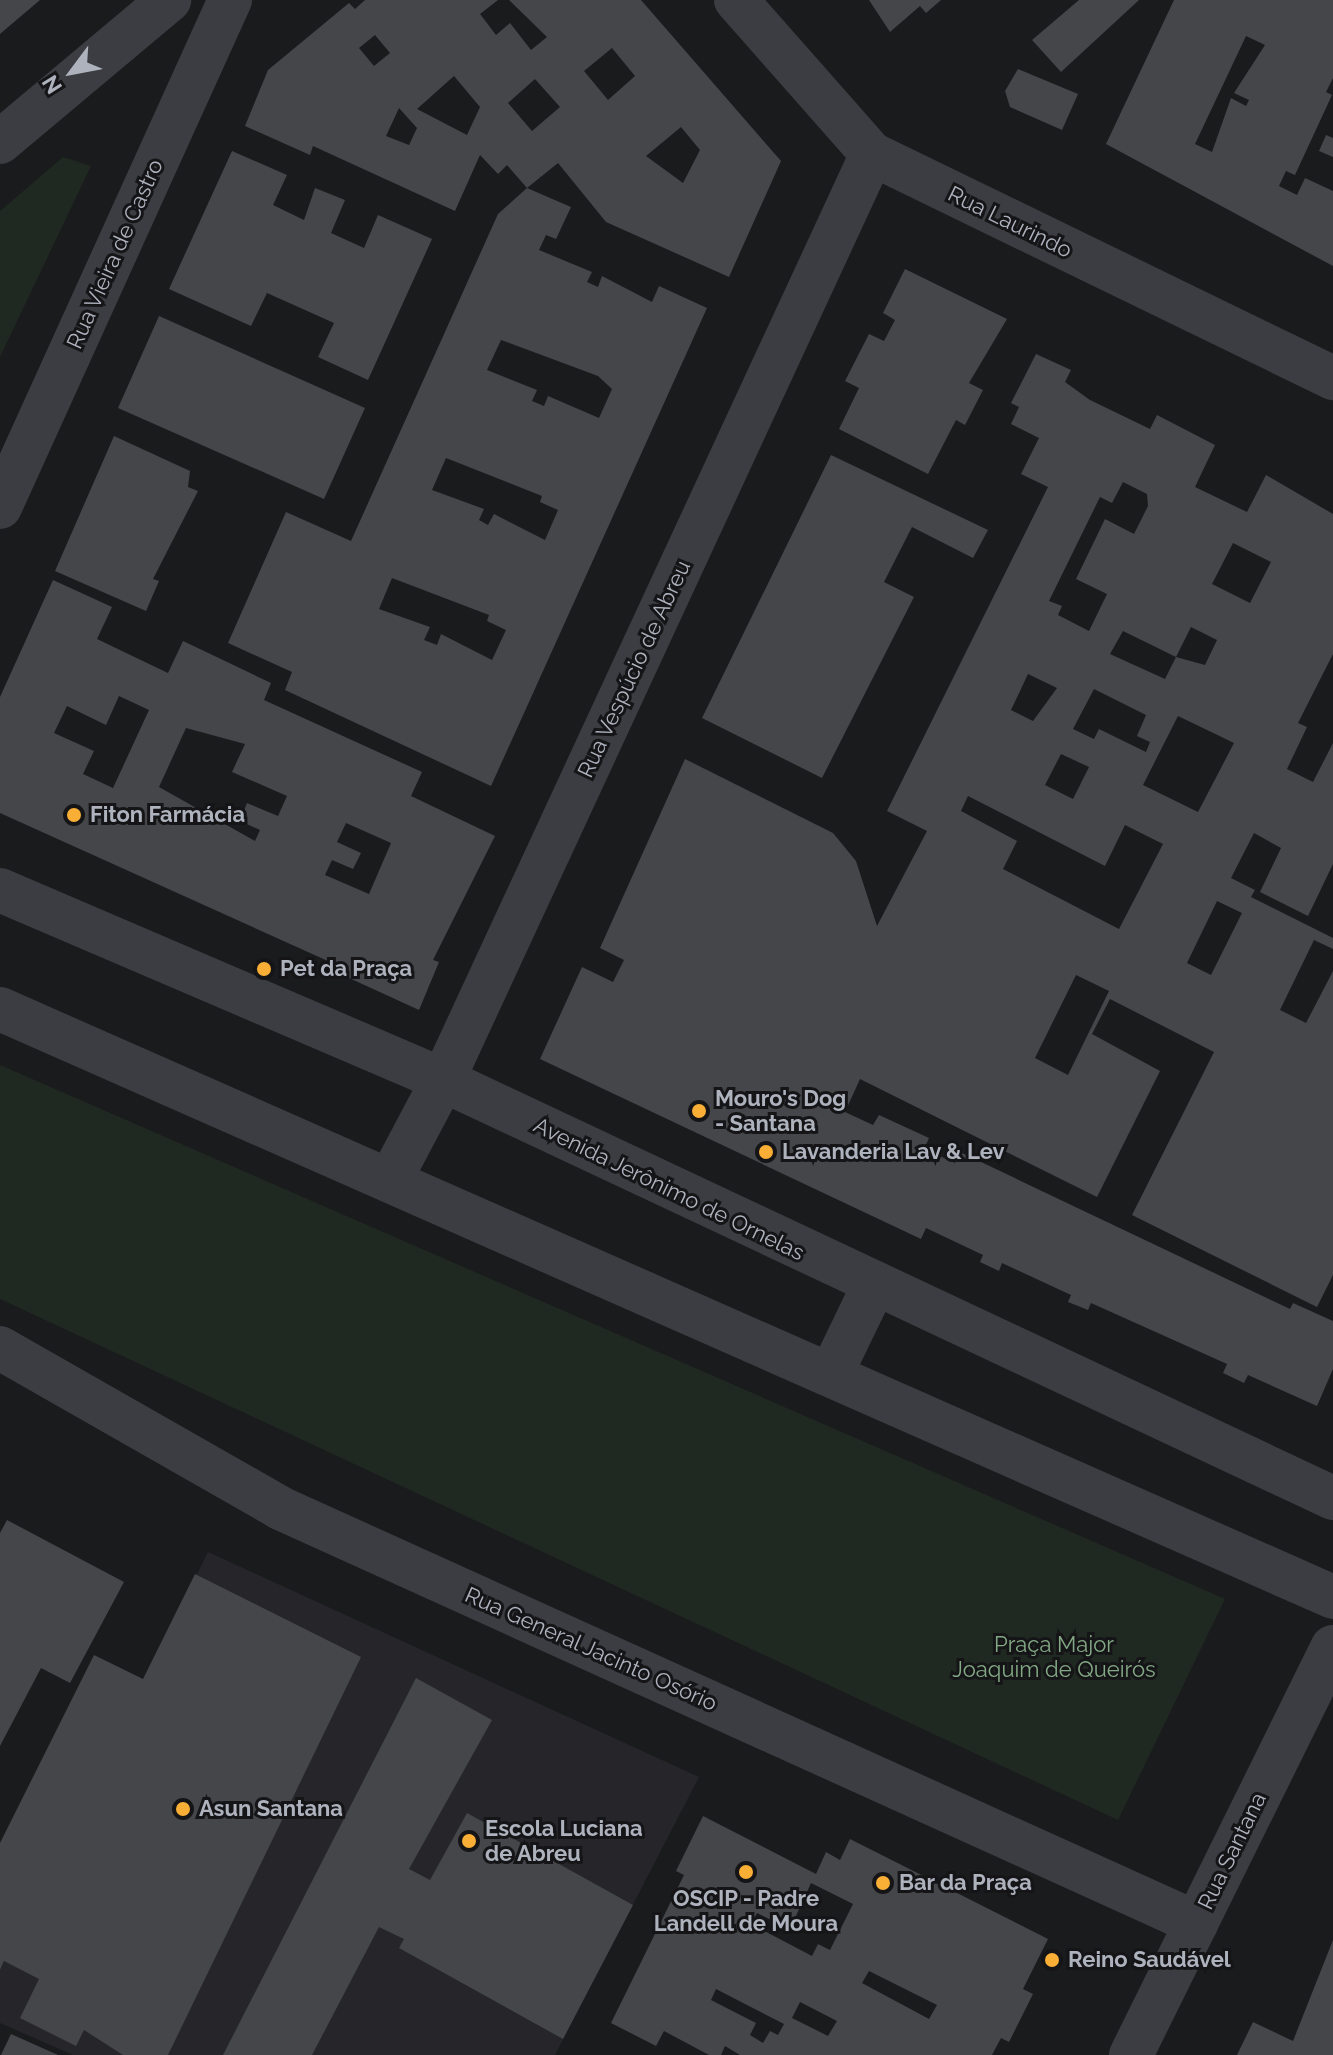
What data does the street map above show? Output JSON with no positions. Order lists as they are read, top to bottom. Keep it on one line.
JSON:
{"streets":{"street":["Rua Laurindo","Rua Vieira de Castro","Rua Vespúcio de Abreu","Avenida Jerônimo de Ornelas","Rua General Jacinto Osório","Rua Santana"]},"crossings":[["Rua Laurindo","Rua Vespúcio de Abreu"],["Rua Vespúcio de Abreu","Avenida Jerônimo de Ornelas"],["Rua General Jacinto Osório","Rua Santana"]],"parks":["Praça Major Joaquim de Queirós"],"places":["Fiton Farmácia","Pet da Praça","Mouro's Dog - Santana","Lavanderia Lav & Lev","Asun Santana","Escola Luciana de Abreu","OSCIP - Padre Landell de Moura","Bar da Praça","Reino Saudável"],"north":"bottom left"}
